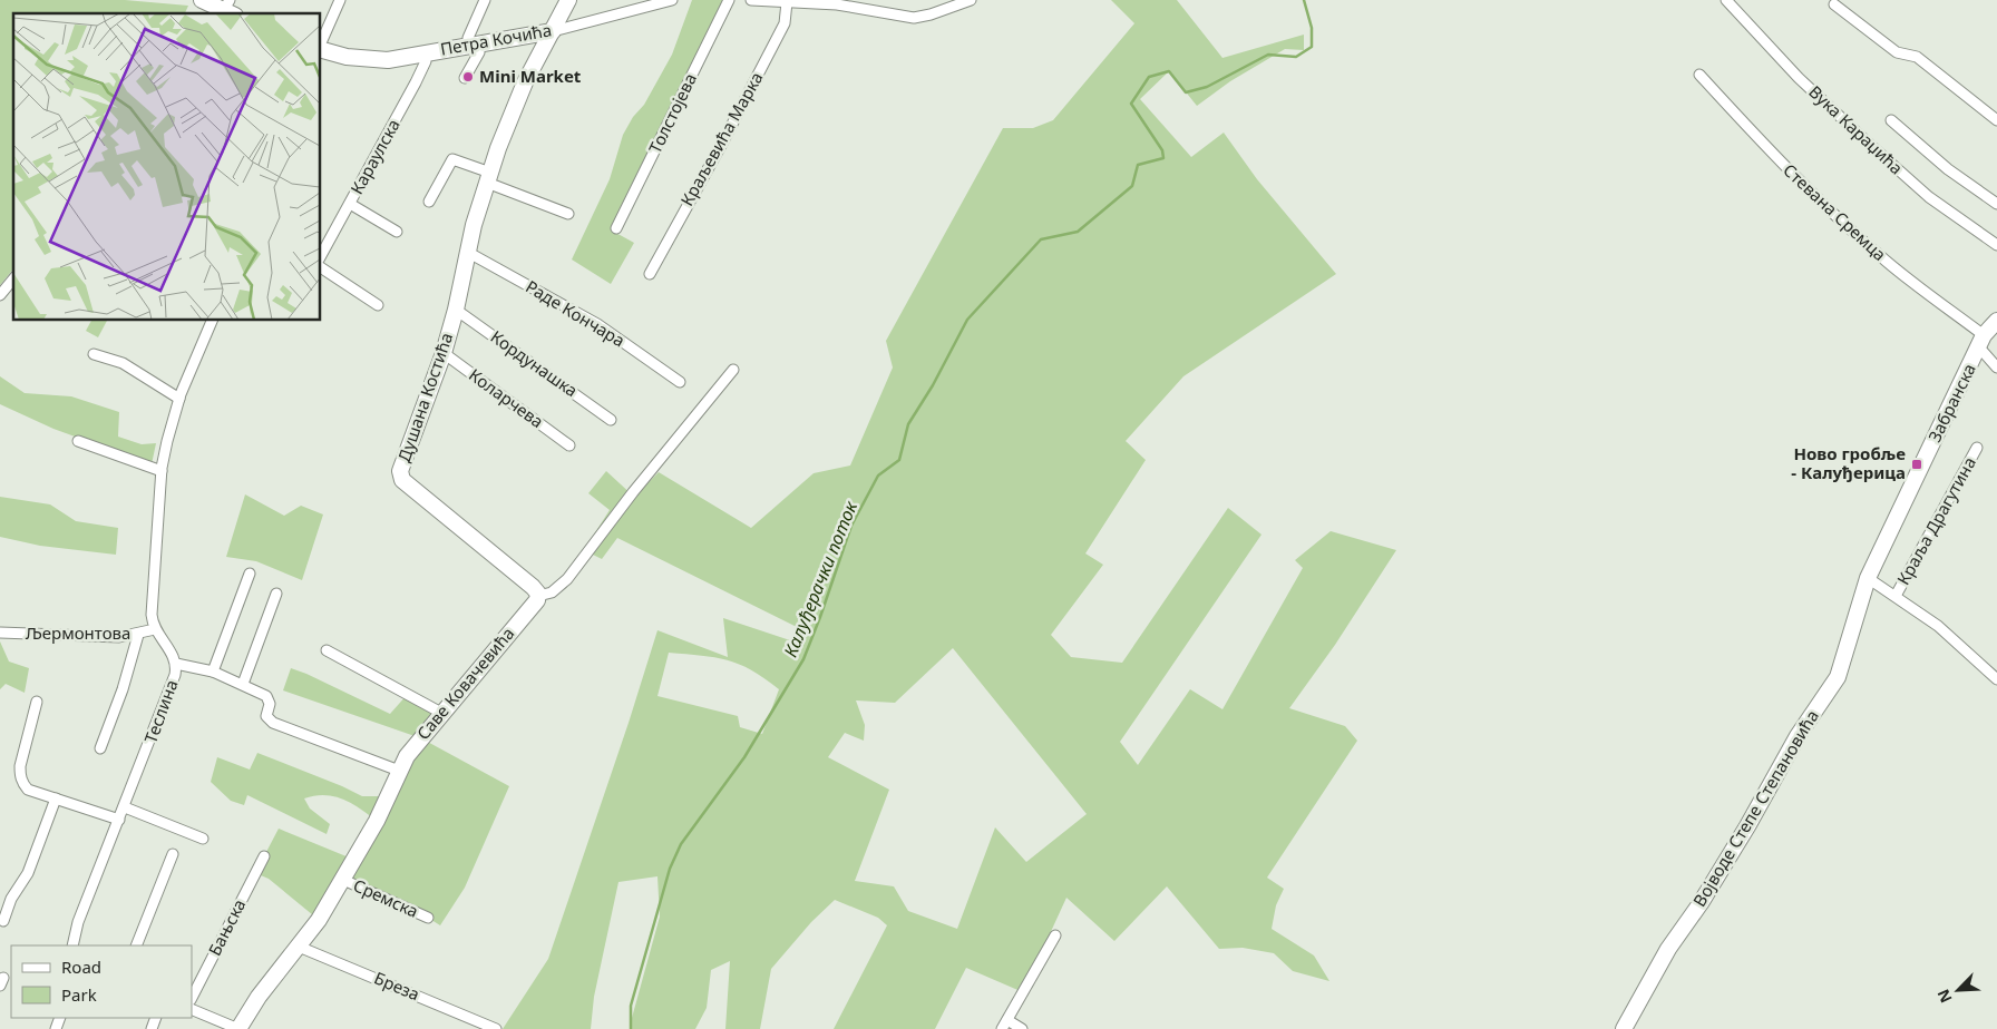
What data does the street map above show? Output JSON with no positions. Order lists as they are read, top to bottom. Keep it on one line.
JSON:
{"streets":{"street":["Петра Кочића","Толстојева","Вука Караџића","Краљевића Марка","Караулска","Стевана Сремца","Раде Кончара","Кордунашка","Душана Костића","Коларчева","Забранска","Краља Драгутина","Љермонтова","Саве Ковачевића","Теслина","Војводе Степе Степановића","Сремска","Бањска","Бреза"]},"crossings":[["Петра Кочића","Караулска"],["Петра Кочића","Душана Костића"],["Стевана Сремца","Забранска"],["Раде Кончара","Душана Костића"],["Кордунашка","Душана Костића"],["Душана Костића","Коларчева"],["Душана Костића","Саве Ковачевића"],["Забранска","Војводе Степе Степановића"],["Љермонтова","Теслина"],["Саве Ковачевића","Сремска"],["Саве Ковачевића","Бреза"]],"water":["Калуђерачки поток"],"places":{"other":["Mini Market"],"transit":["Ново гробље - Калуђерица"]},"legend":["Road","Park"],"north":"bottom left"}
